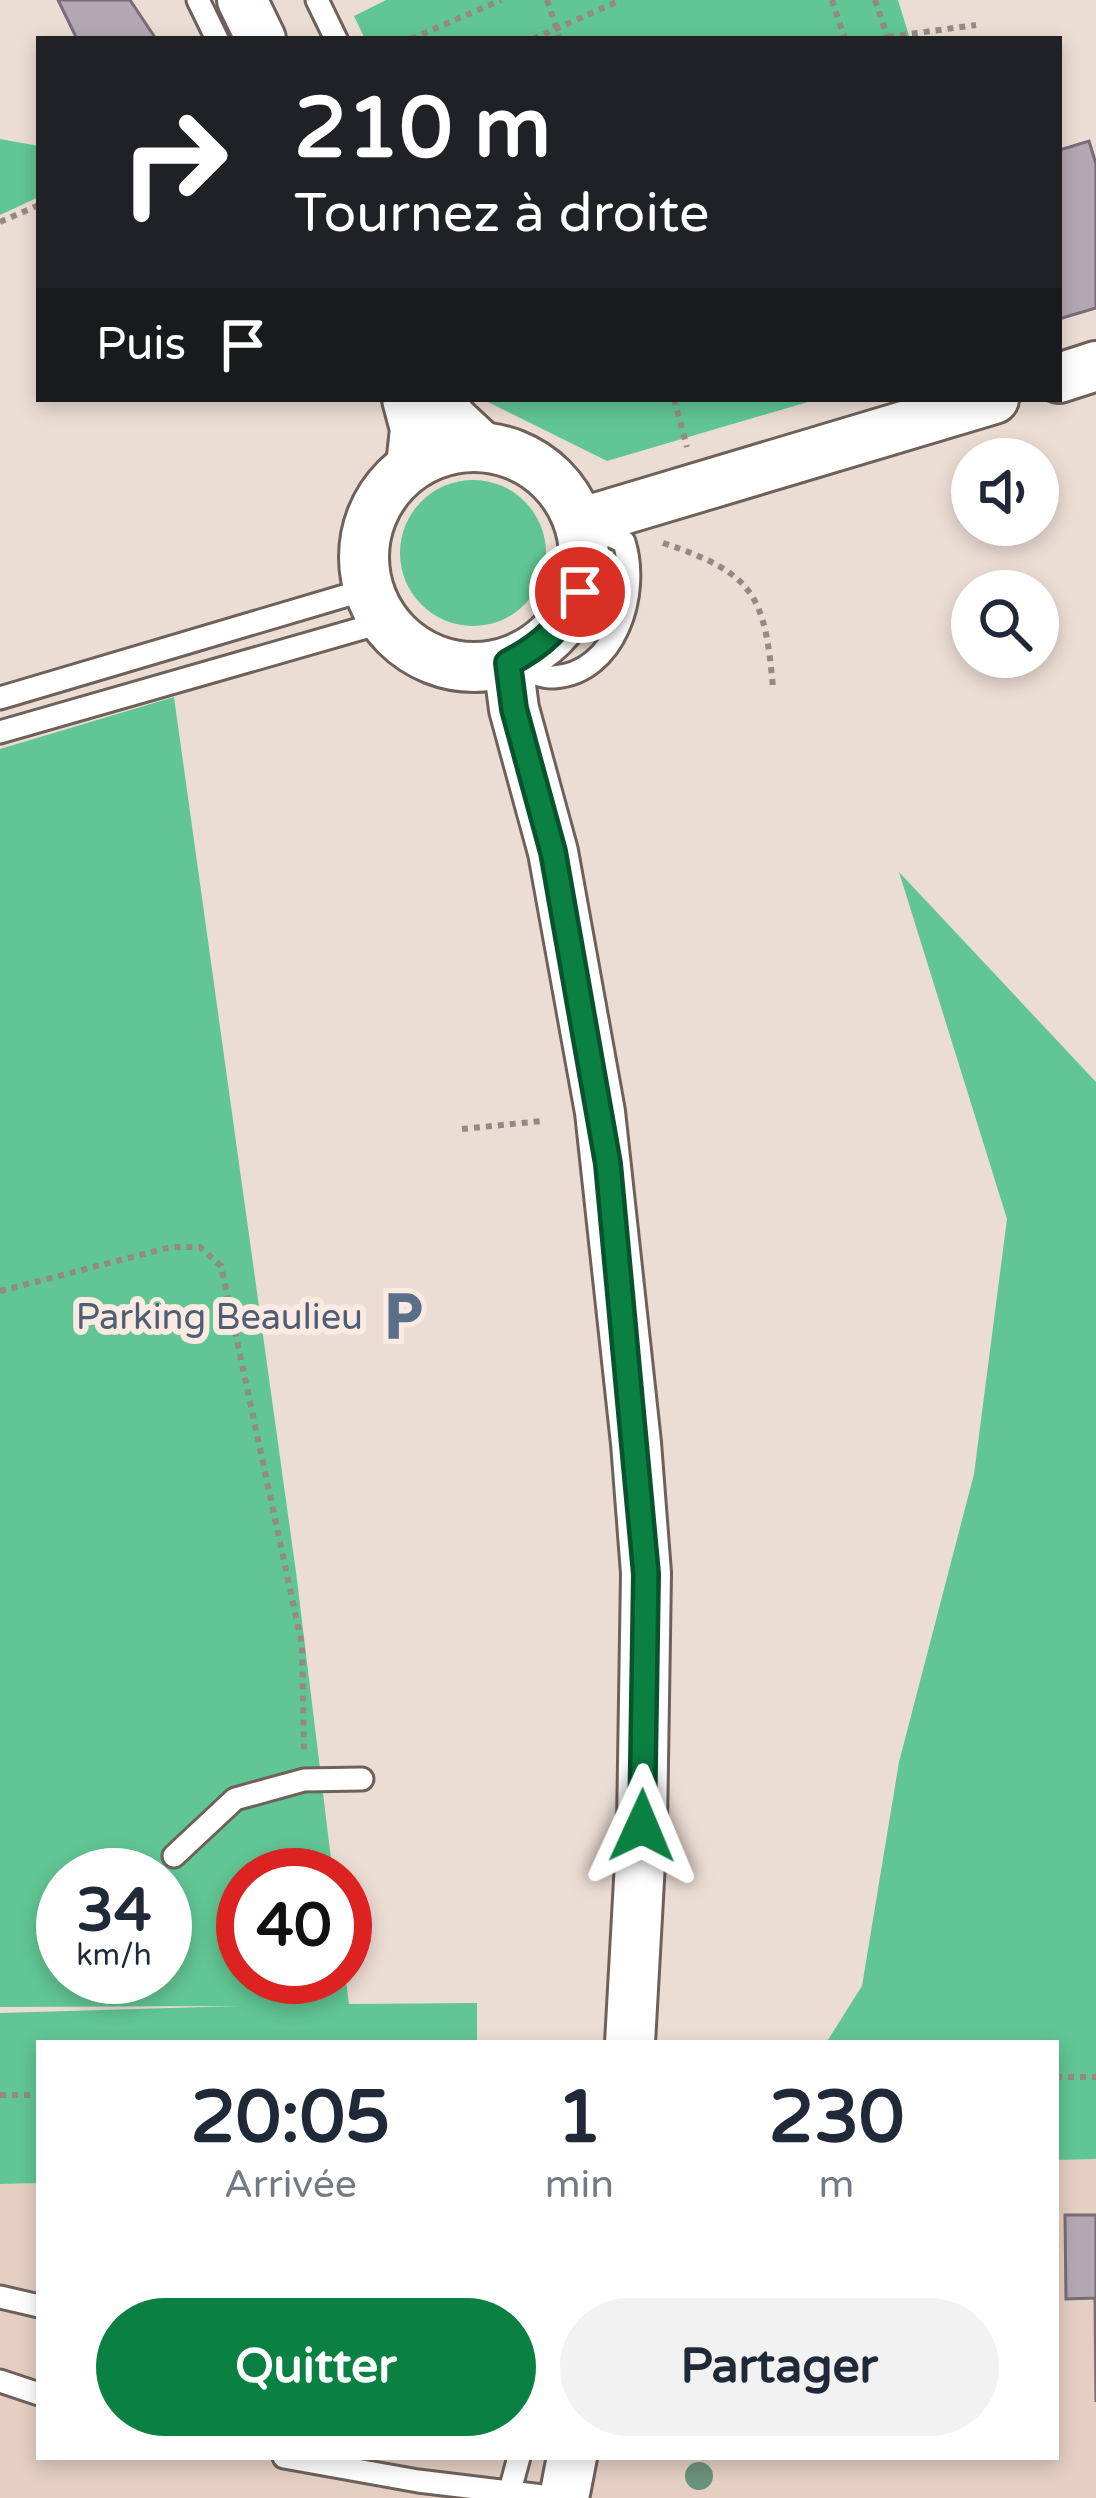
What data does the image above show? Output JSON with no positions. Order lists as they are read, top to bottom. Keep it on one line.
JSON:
{"places":{"parking":["Parking Beaulieu"]},"page":{"turn":["210 m","Tournez à droite"],"then":"Puis","speed":"34 km/h","limit":"40","eta":["20:05","Arrivée","1","min","230","m"],"buttons":["Quitter","Partager"]}}
